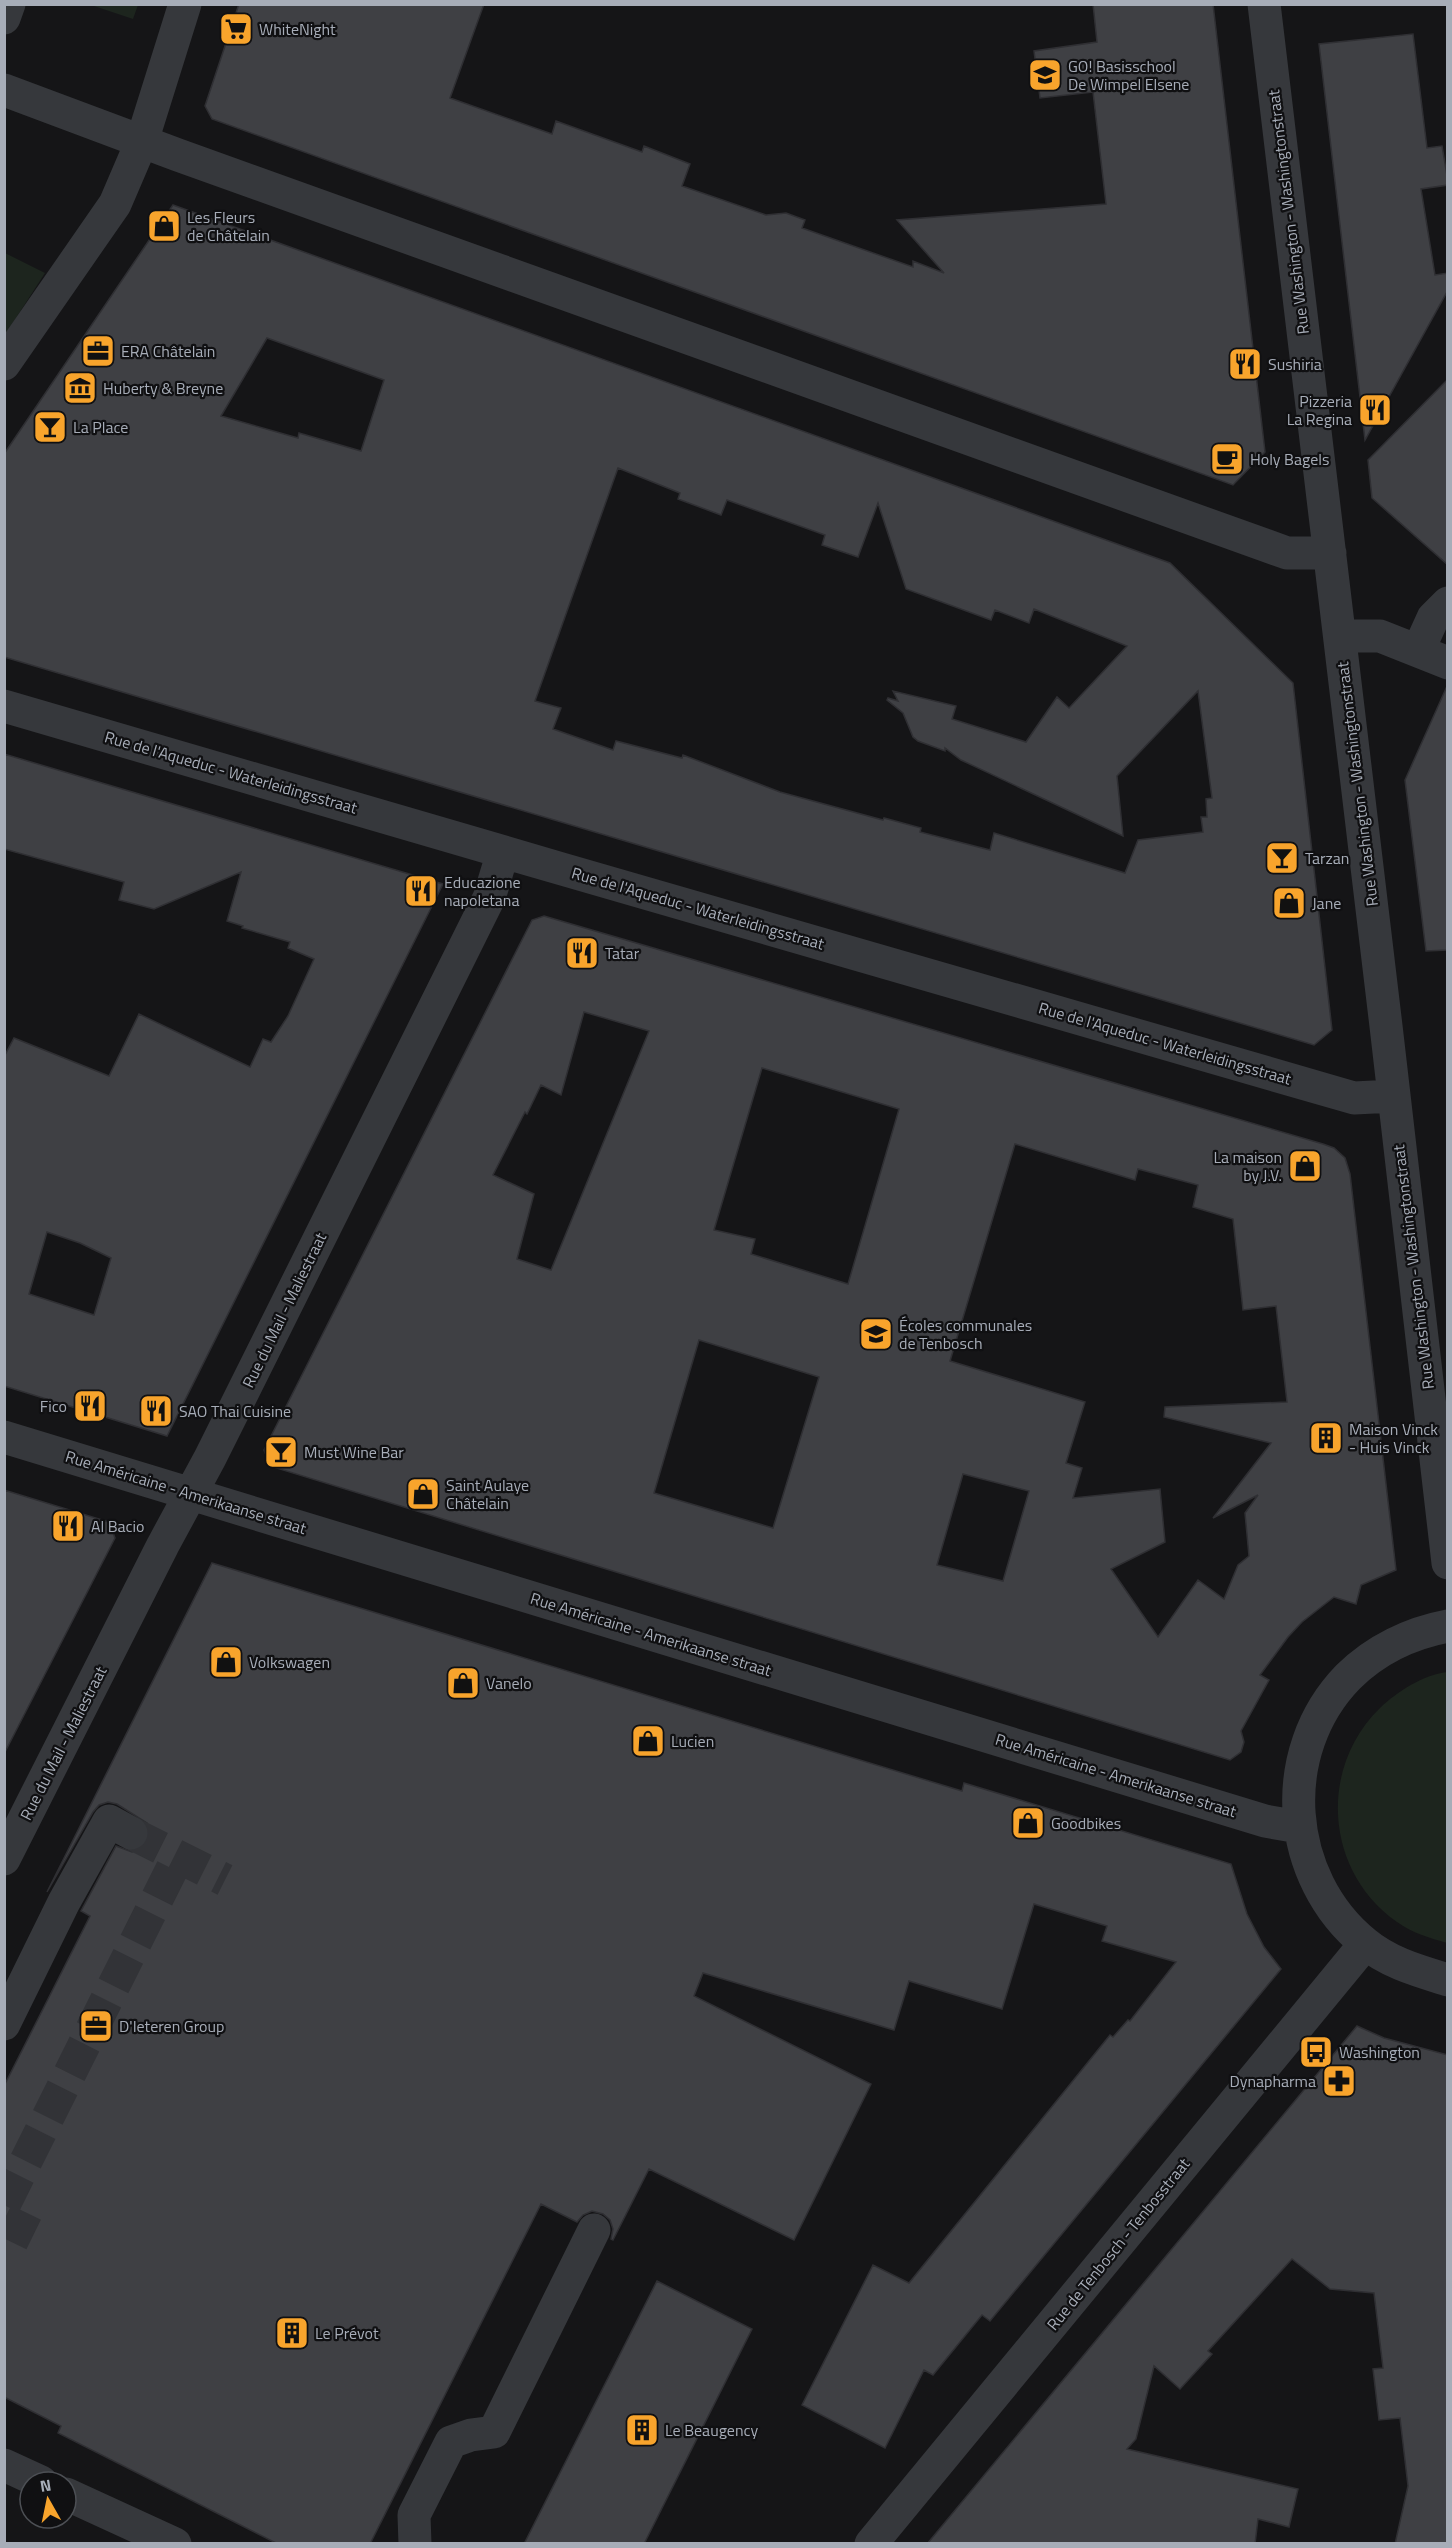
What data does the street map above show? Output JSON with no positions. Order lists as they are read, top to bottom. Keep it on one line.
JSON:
{"streets":{"street":["Rue Washington - Washingtonstraat","Rue de l'Aqueduc - Waterleidingsstraat","Rue du Mail - Maliestraat","Rue Américaine - Amerikaanse straat","Rue de Tenbosch - Tenbosstraat"]},"crossings":[["Rue Washington - Washingtonstraat","Rue de l'Aqueduc - Waterleidingsstraat"],["Rue de l'Aqueduc - Waterleidingsstraat","Rue du Mail - Maliestraat"],["Rue du Mail - Maliestraat","Rue Américaine - Amerikaanse straat"]],"places":{"supermarket":["WhiteNight"],"school or university":["GO! Basisschool De Wimpel Elsene","Écoles communales de Tenbosch"],"shop":["Les Fleurs de Châtelain","Jane","La maison by J.V.","Saint Aulaye Châtelain","Volkswagen","Vanelo","Lucien","Goodbikes"],"office":["ERA Châtelain","D'Ieteren Group"],"restaurant":["Sushiria","Pizzeria La Regina","Educazione napoletana","Tatar","Fico","SAO Thai Cuisine","Al Bacio"],"museum":["Huberty & Breyne"],"bar":["La Place","Tarzan","Must Wine Bar"],"cafe":["Holy Bagels"],"building":["Maison Vinck - Huis Vinck","Le Prévot","Le Beaugency"],"bus stop":["Washington"],"pharmacy":["Dynapharma"]},"north":"top"}
